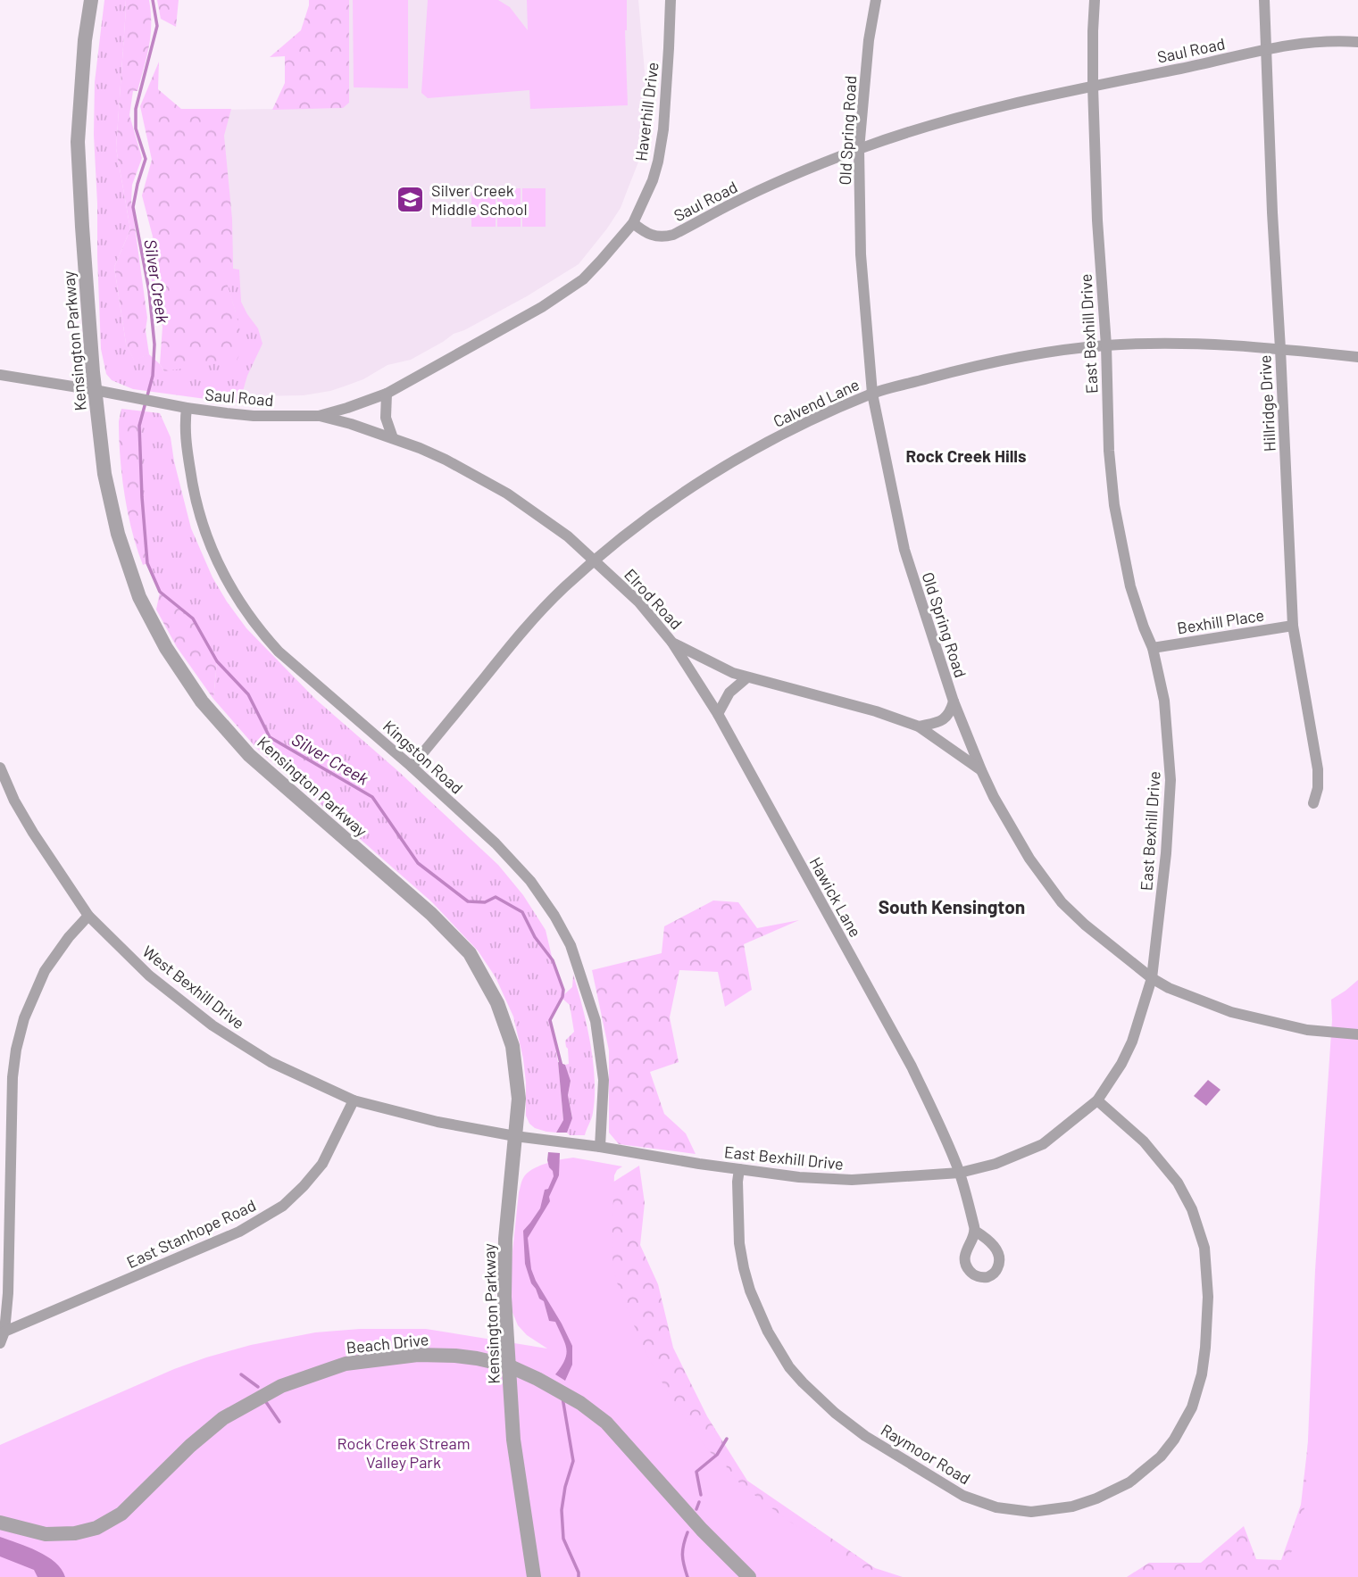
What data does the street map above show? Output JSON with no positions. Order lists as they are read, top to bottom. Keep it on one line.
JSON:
{"streets":{"street":["Saul Road","Haverhill Drive","Old Spring Road","East Bexhill Drive","Kensington Parkway","Calvend Lane","Hillridge Drive","Elrod Road","Bexhill Place","Kingston Road","Hawick Lane","West Bexhill Drive","East Stanhope Road","Beach Drive","Raymoor Road"]},"crossings":[["Saul Road","Haverhill Drive"],["Saul Road","Old Spring Road"],["Saul Road","East Bexhill Drive"],["Saul Road","Kensington Parkway"],["Saul Road","Hillridge Drive"],["Saul Road","Elrod Road"],["Saul Road","Kingston Road"],["Old Spring Road","East Bexhill Drive"],["Old Spring Road","Calvend Lane"],["Old Spring Road","Elrod Road"],["East Bexhill Drive","Calvend Lane"],["East Bexhill Drive","Bexhill Place"],["East Bexhill Drive","Kingston Road"],["East Bexhill Drive","Hawick Lane"],["East Bexhill Drive","West Bexhill Drive"],["East Bexhill Drive","Raymoor Road"],["Kensington Parkway","West Bexhill Drive"],["Kensington Parkway","Beach Drive"],["Calvend Lane","Hillridge Drive"],["Calvend Lane","Elrod Road"],["Calvend Lane","Kingston Road"],["Hillridge Drive","Bexhill Place"],["Elrod Road","Hawick Lane"],["Kingston Road","West Bexhill Drive"],["West Bexhill Drive","East Stanhope Road"]],"districts":["Rock Creek Hills","South Kensington"],"water":["Silver Creek"],"parks":["Rock Creek Stream Valley Park"],"places":{"school or university":["Silver Creek Middle School"]}}
